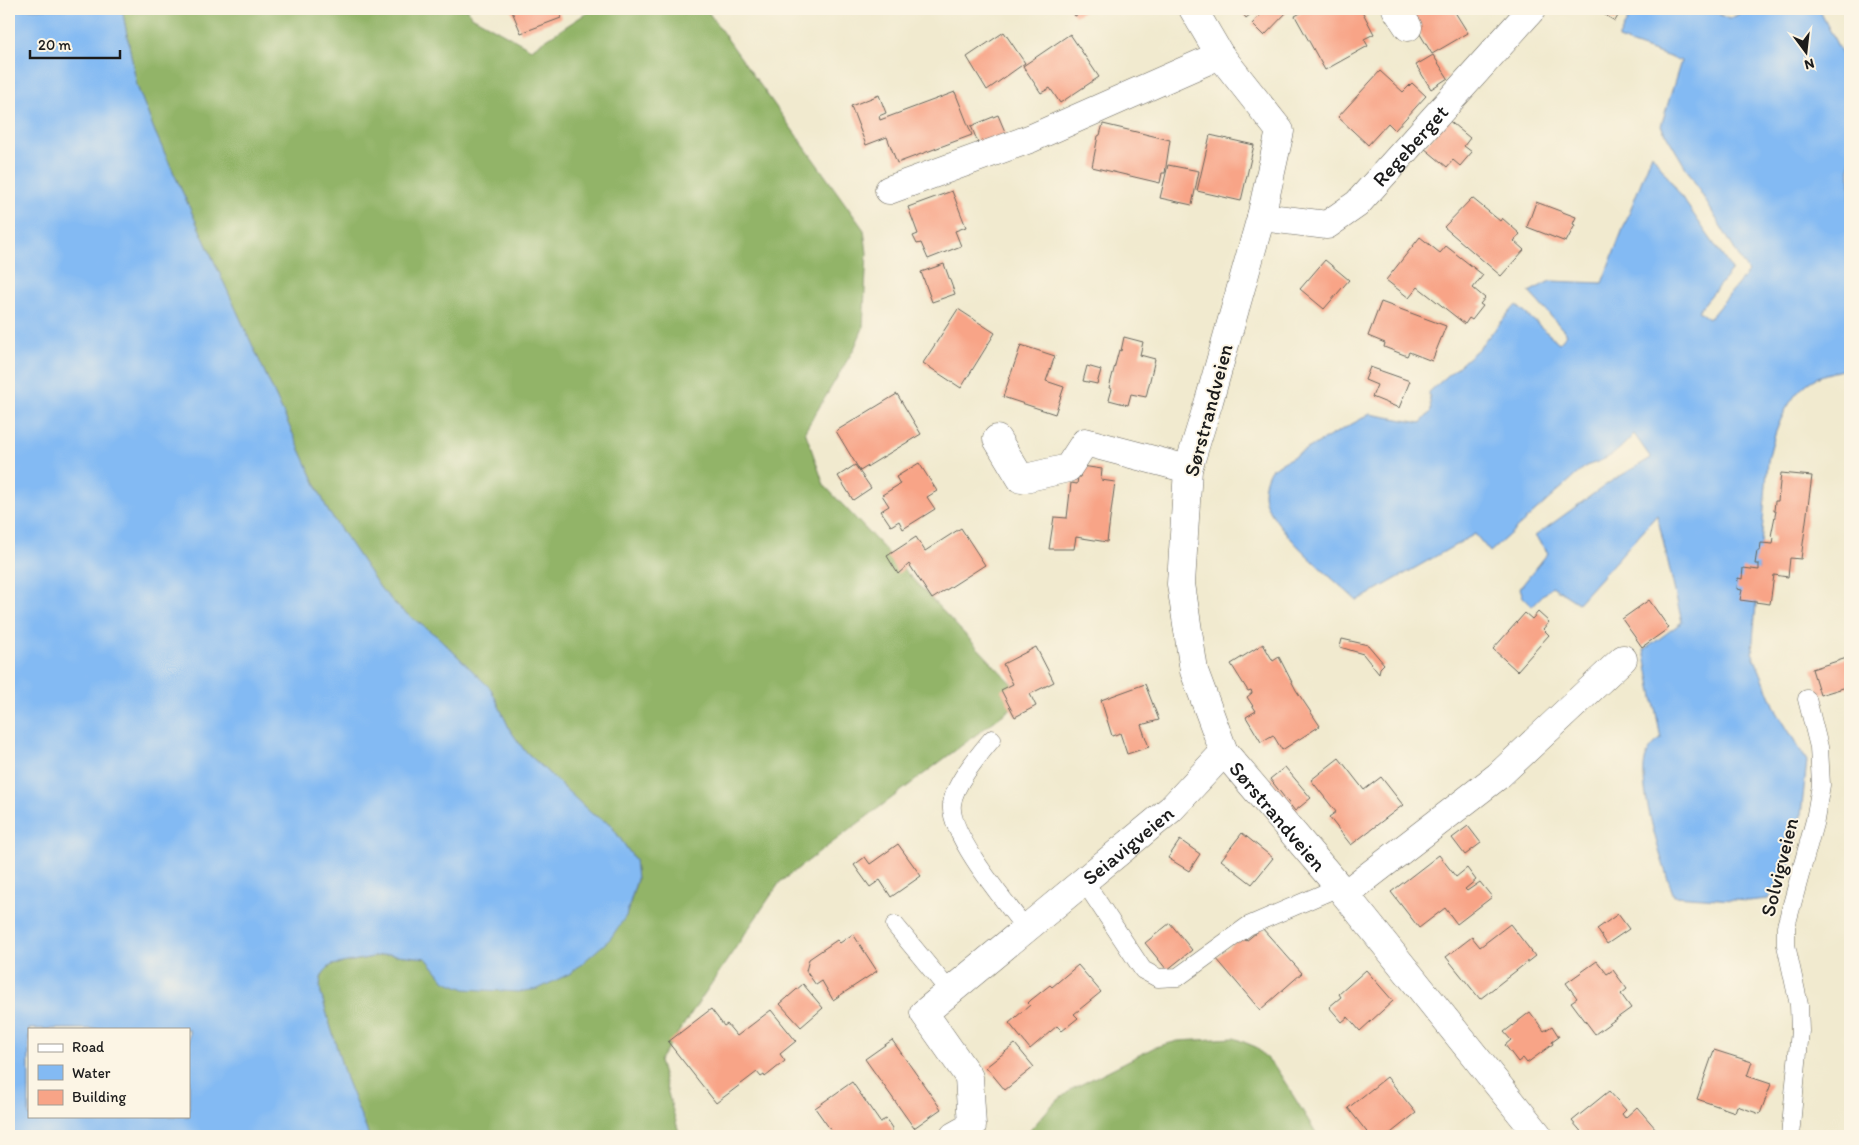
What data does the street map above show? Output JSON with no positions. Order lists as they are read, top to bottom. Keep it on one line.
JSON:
{"streets":{"street":["Regeberget","Sørstrandveien","Seiavigveien"],"lane":["Solvigveien"]},"crossings":[["Regeberget","Sørstrandveien"],["Sørstrandveien","Seiavigveien"]],"legend":["Road","Water","Building"],"scale_bar":"20 m","north":"bottom"}
